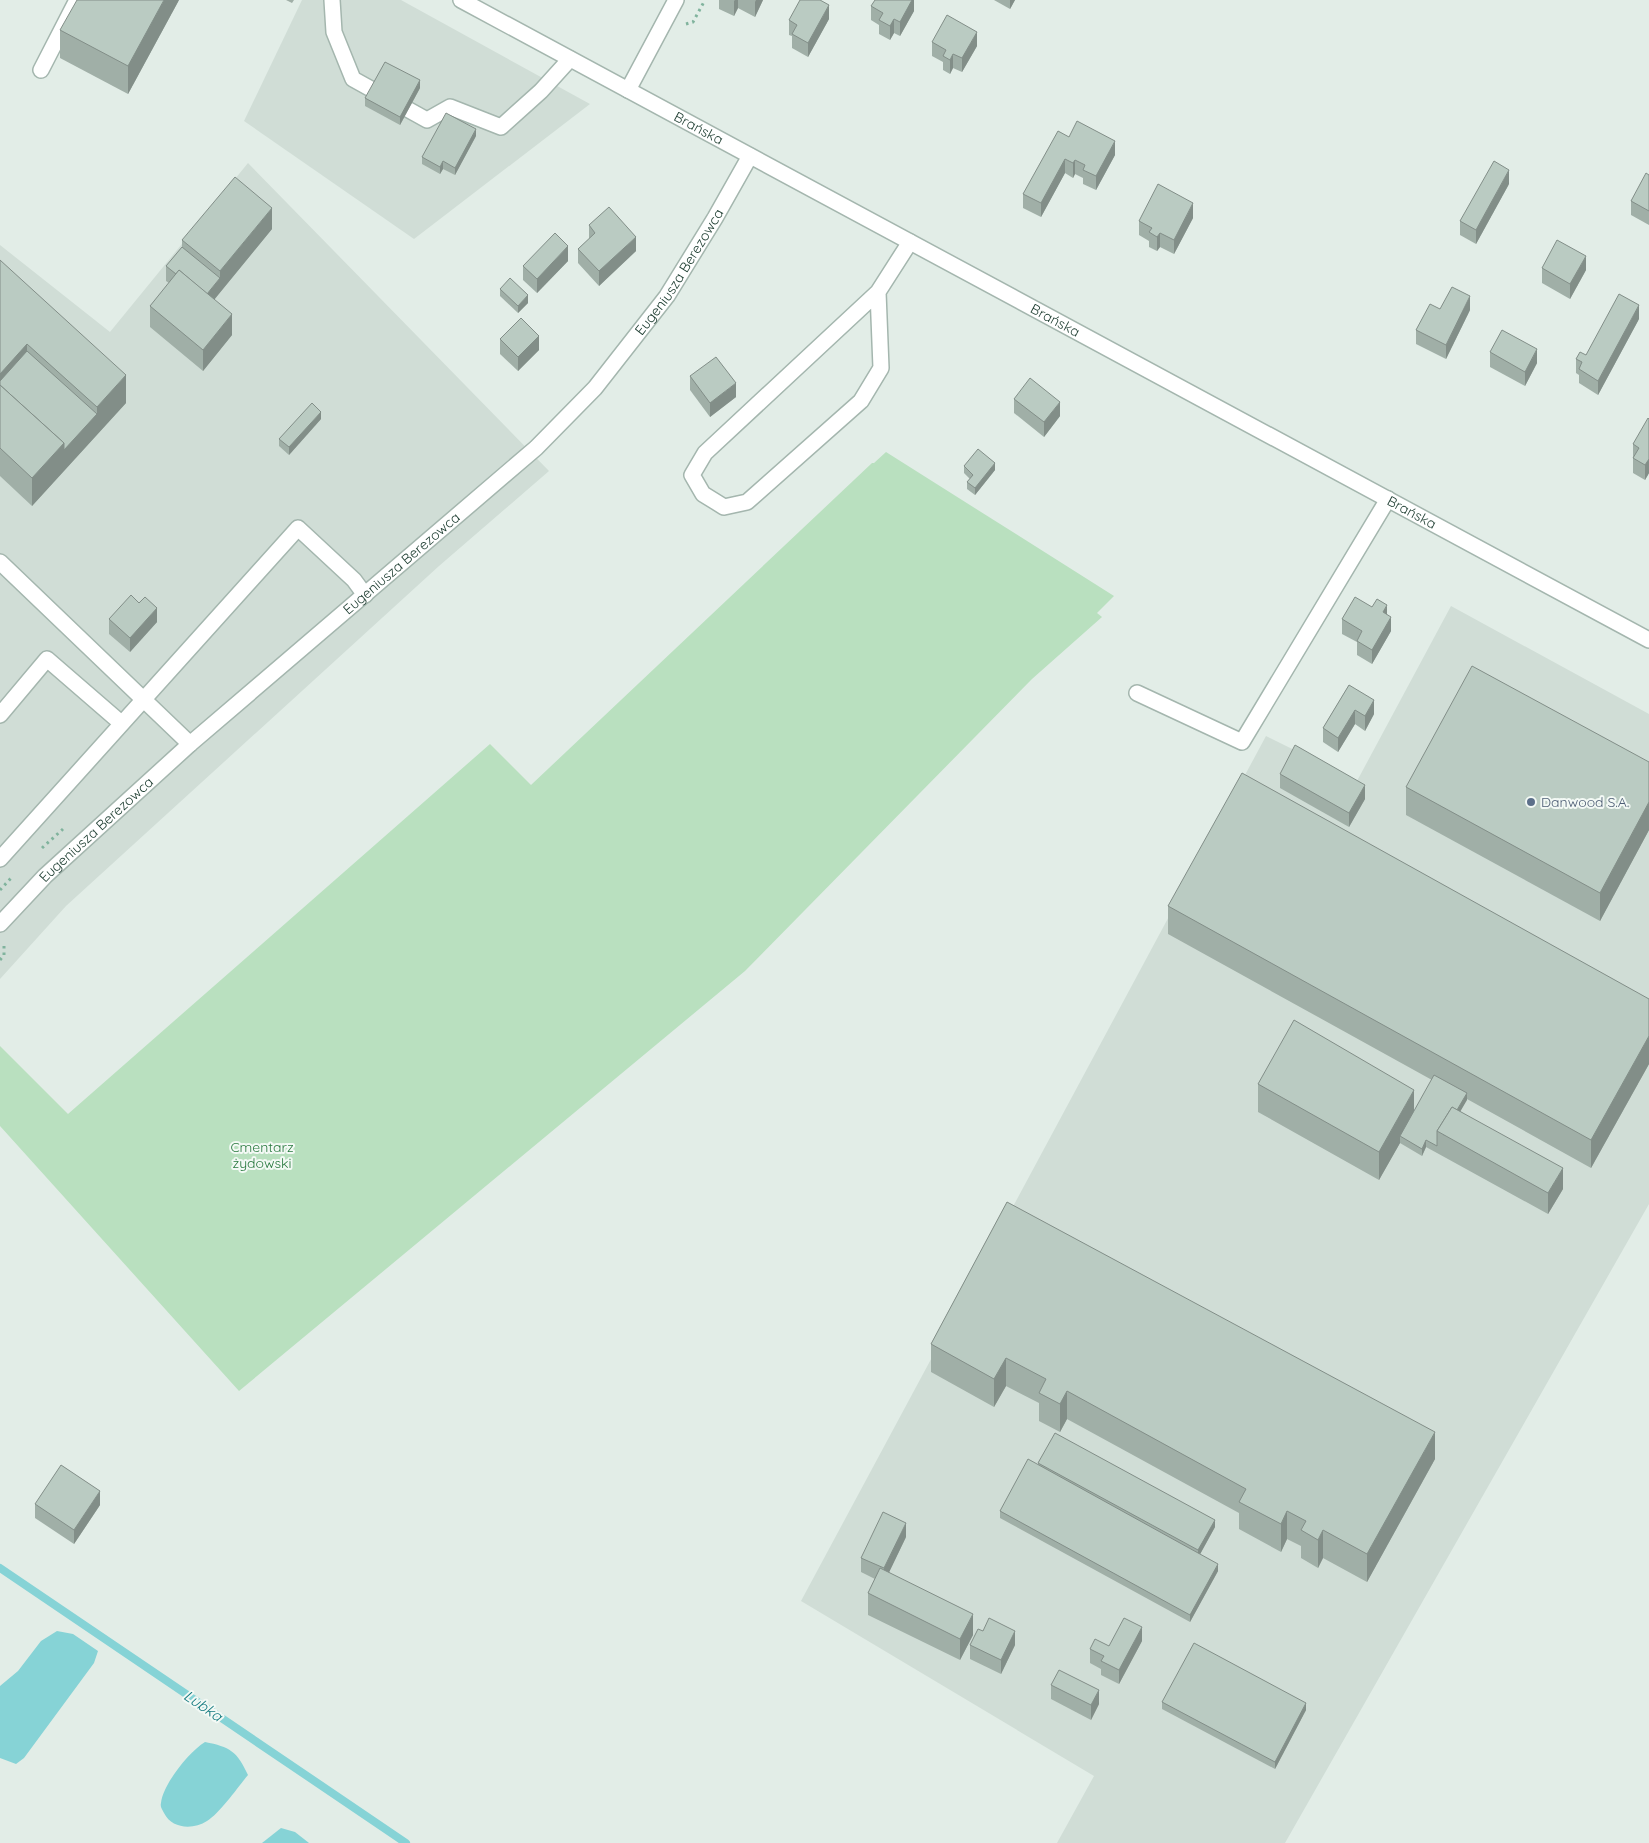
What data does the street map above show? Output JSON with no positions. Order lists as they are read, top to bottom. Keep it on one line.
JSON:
{"streets":{"street":["Brańska","Eugeniusza Berezowca"]},"crossings":[["Brańska","Eugeniusza Berezowca"]],"water":["Lubka"],"parks":["Cmentarz żydowski"],"places":["Danwood S.A."]}
